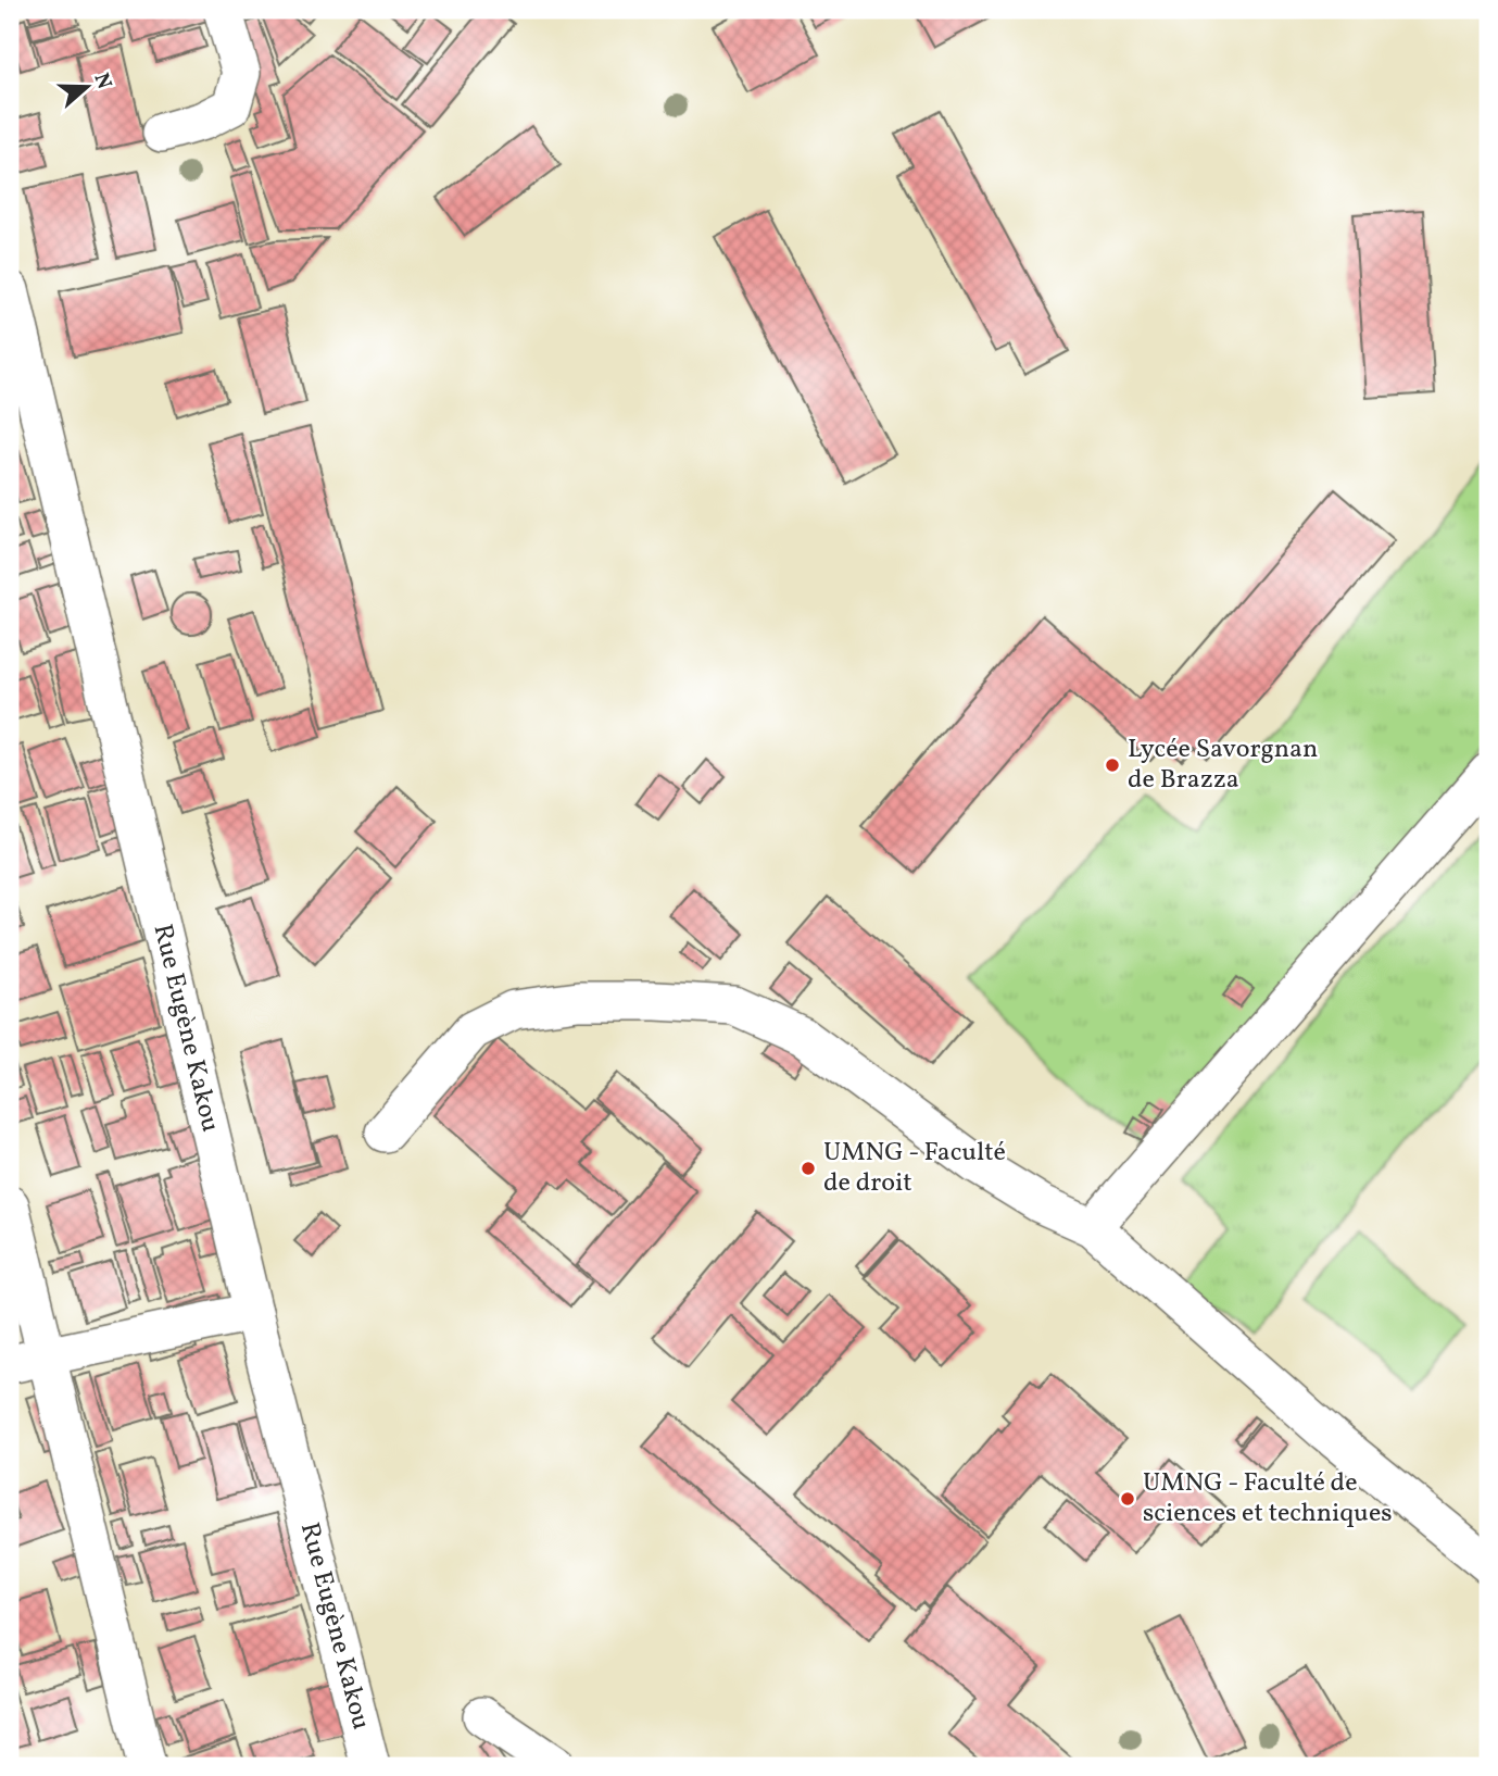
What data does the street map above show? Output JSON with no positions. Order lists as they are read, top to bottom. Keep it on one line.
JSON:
{"streets":{"street":["Rue Eugène Kakou"]},"places":["Lycée Savorgnan de Brazza","UMNG - Faculté de droit","UMNG - Faculté de sciences et techniques"],"north":"right"}
